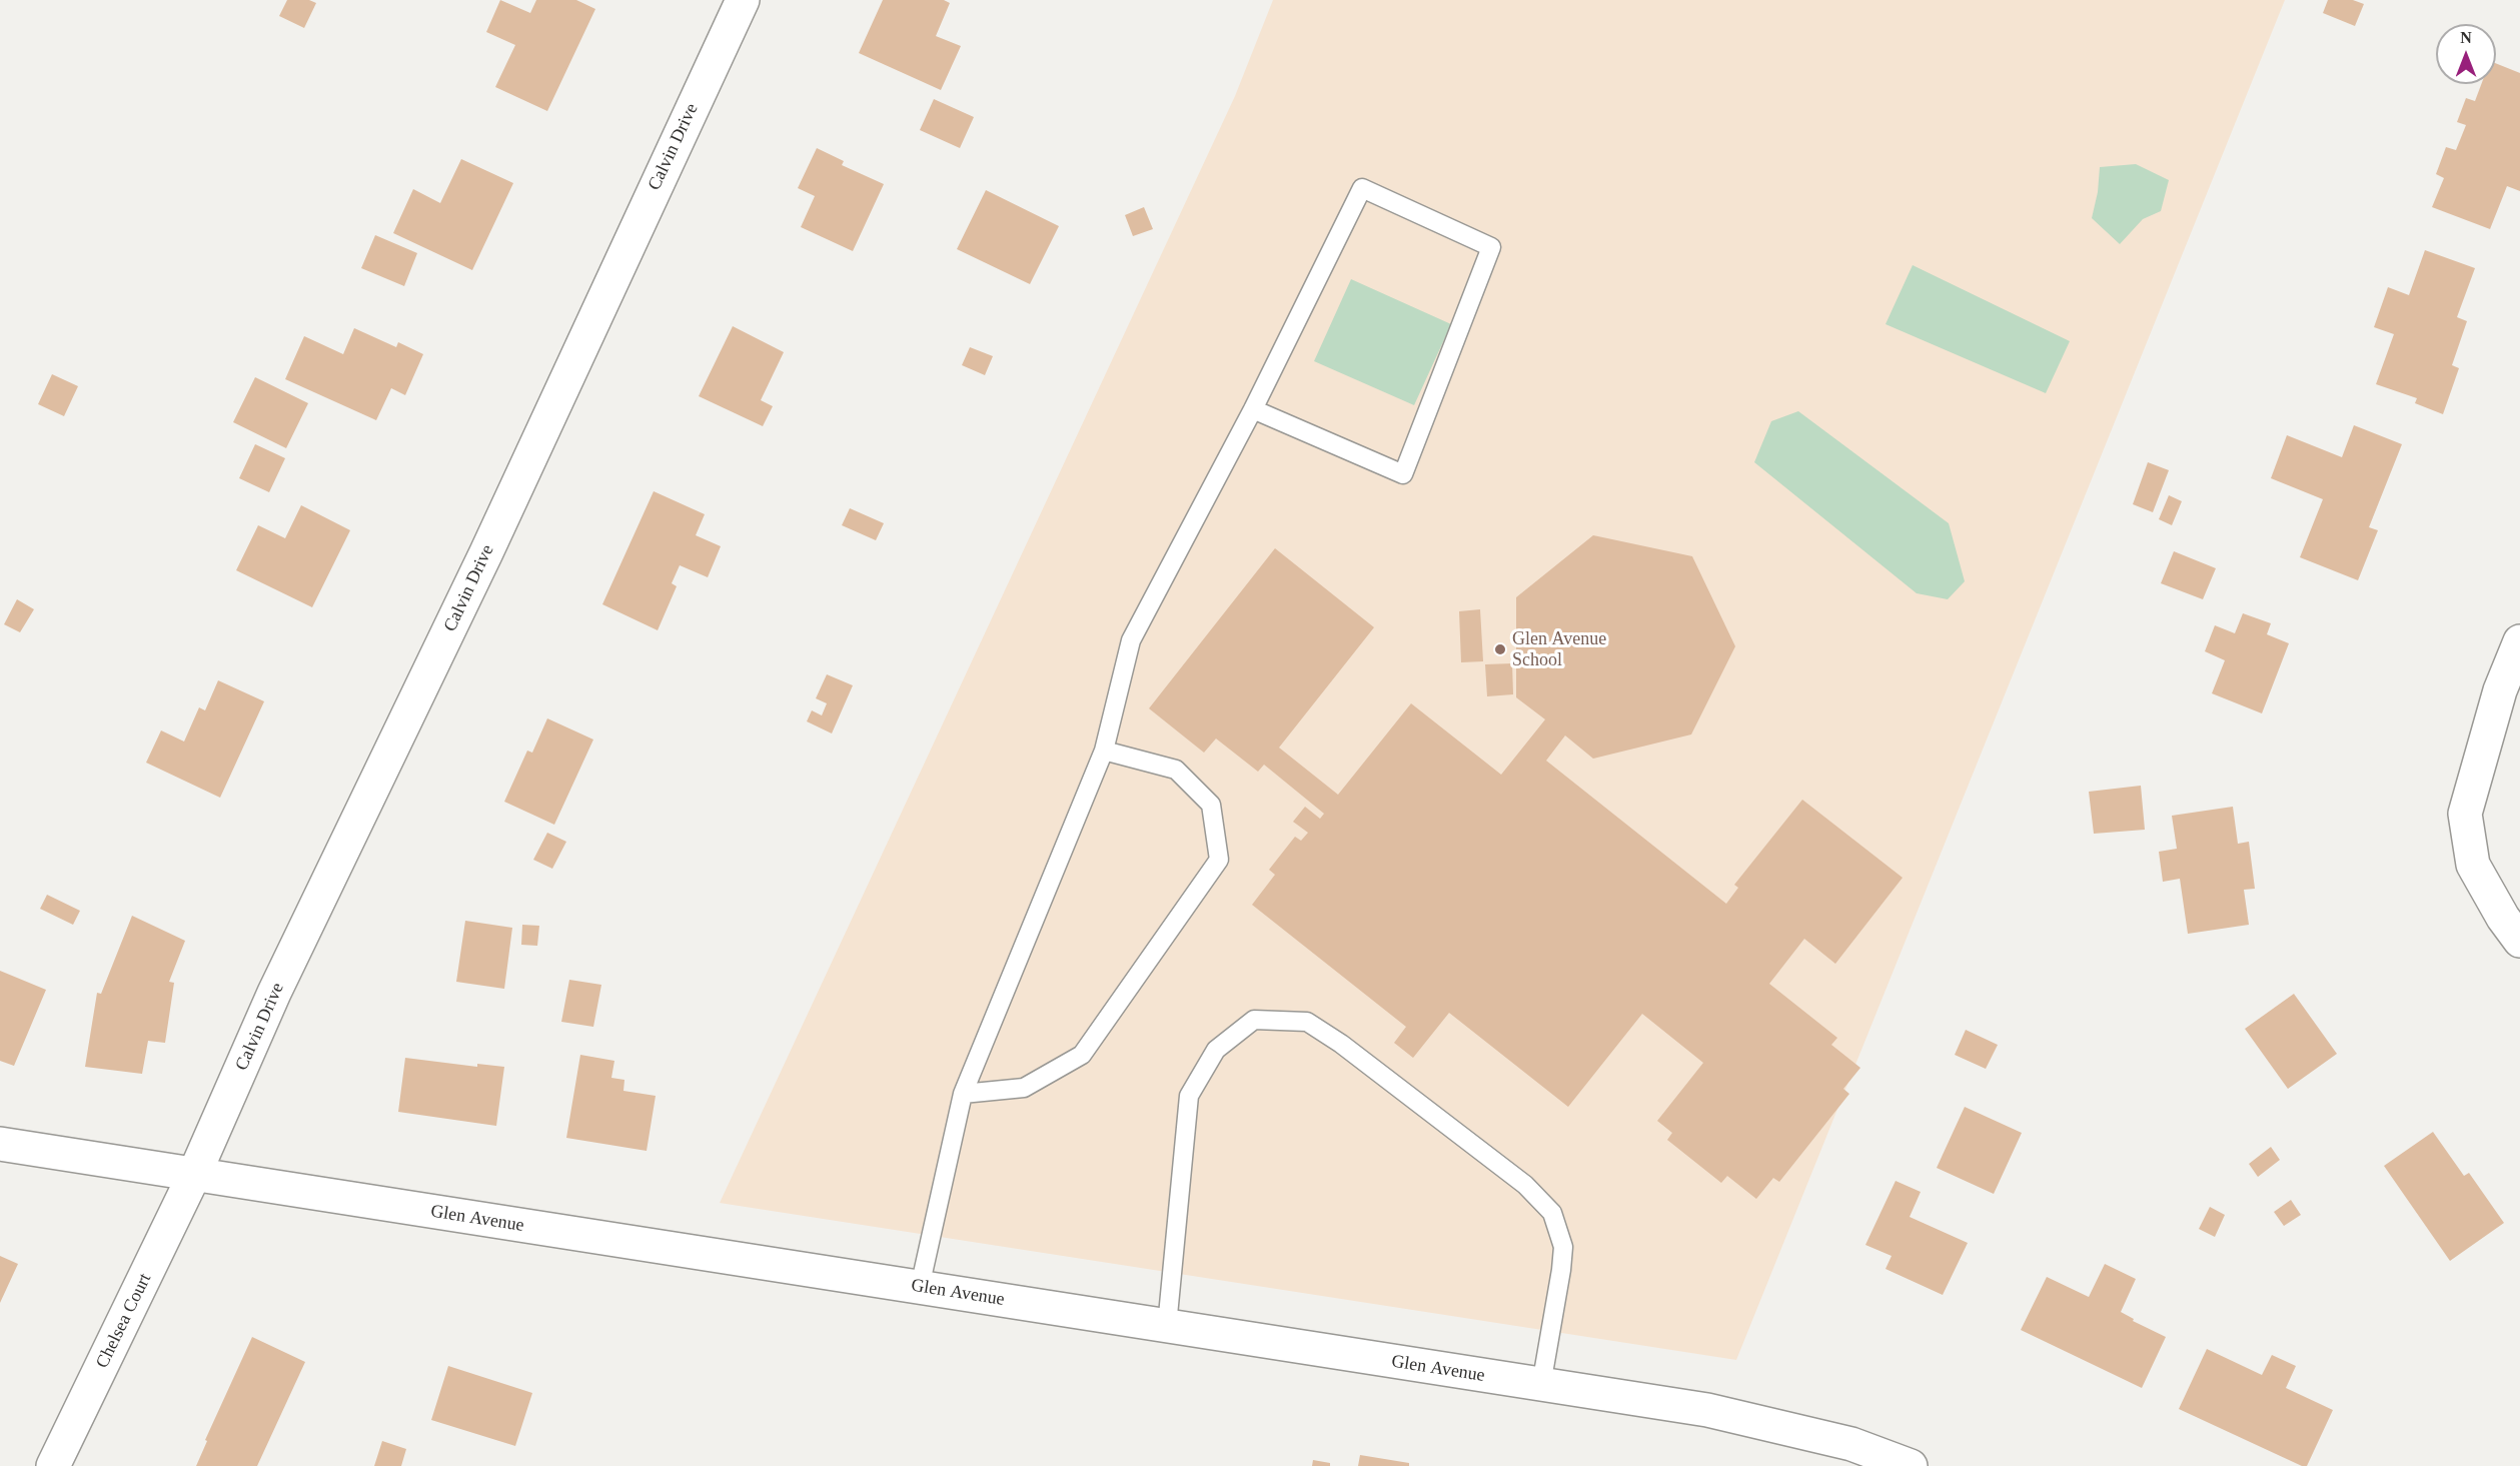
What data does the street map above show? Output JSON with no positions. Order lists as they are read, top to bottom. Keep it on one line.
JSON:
{"streets":{"street":["Calvin Drive","Glen Avenue","Chelsea Court"]},"crossings":[["Calvin Drive","Glen Avenue"],["Calvin Drive","Chelsea Court"],["Glen Avenue","Chelsea Court"]],"places":["Glen Avenue School"],"north":"top"}
